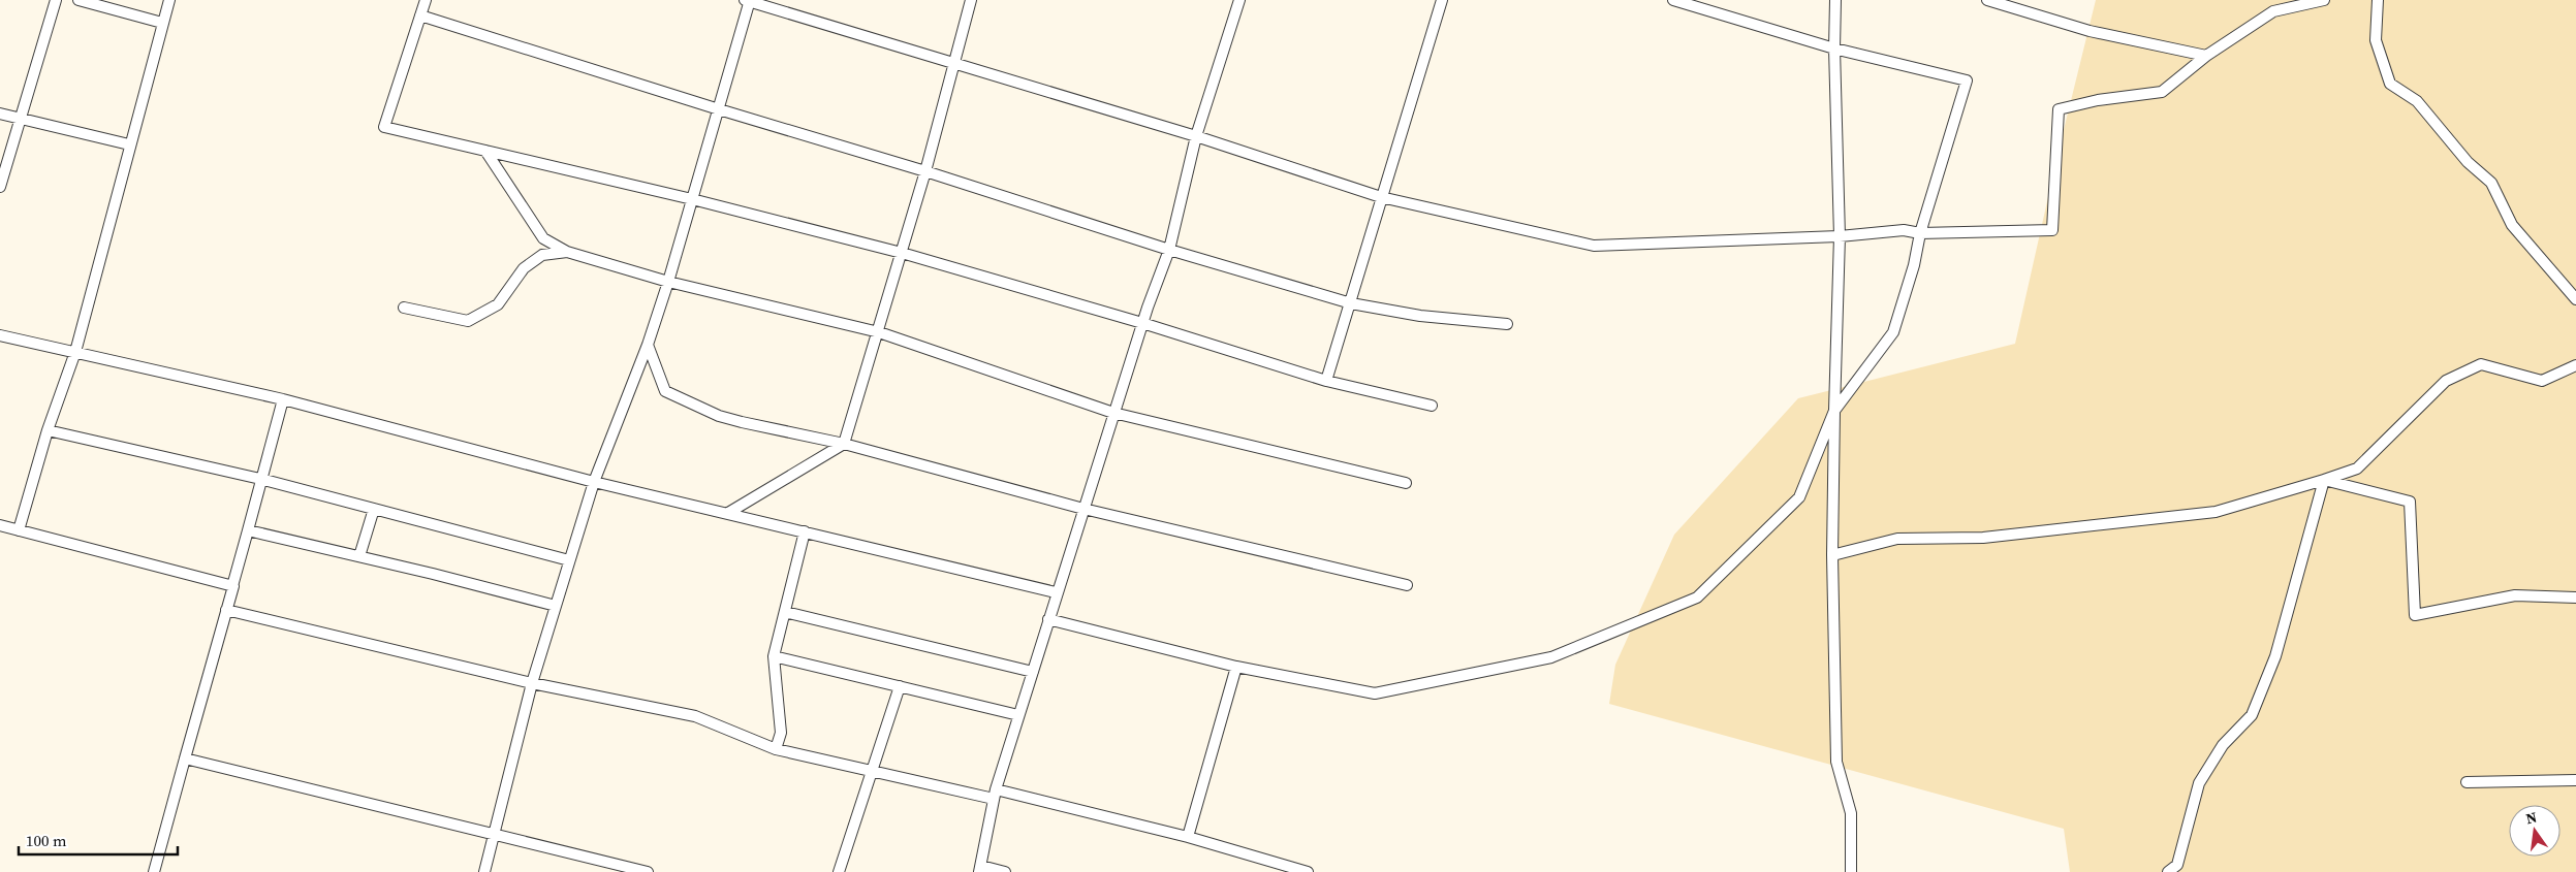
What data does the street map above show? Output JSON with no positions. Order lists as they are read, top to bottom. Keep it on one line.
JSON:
{"scale_bar":"100 m","north":"top"}
